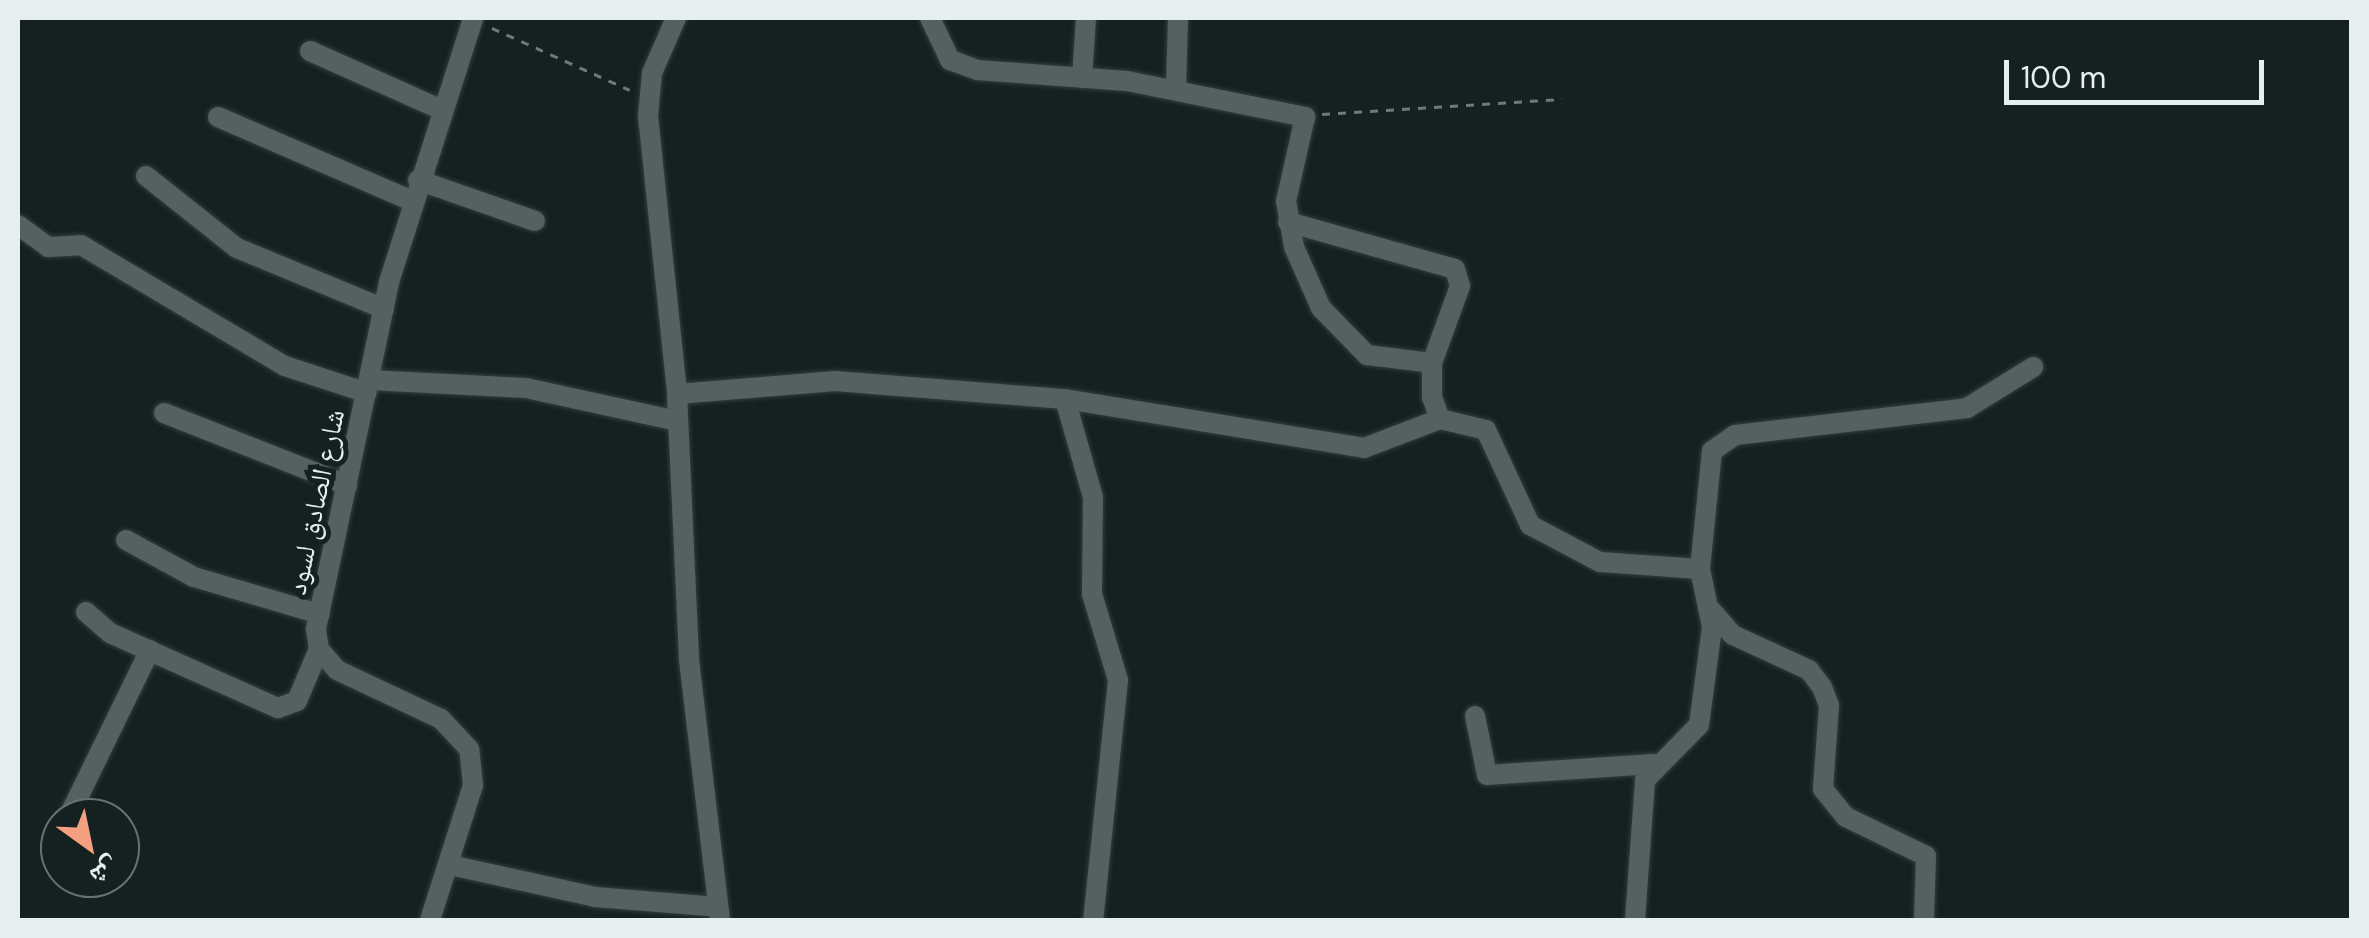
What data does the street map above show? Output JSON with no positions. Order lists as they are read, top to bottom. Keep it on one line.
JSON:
{"streets":{"street":["شارع الصادق لسود"]},"scale_bar":"100 m","north":"bottom right"}
